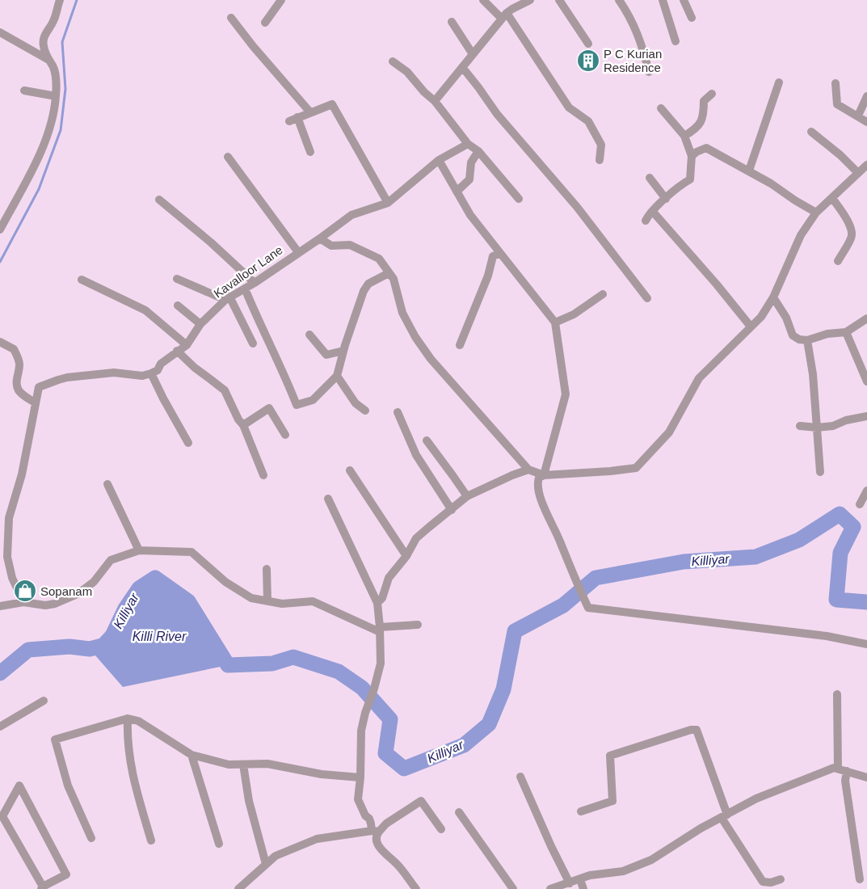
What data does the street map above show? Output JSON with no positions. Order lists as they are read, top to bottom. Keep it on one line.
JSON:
{"streets":{"street":["Kavalloor Lane"]},"water":["Killiyar","Killi River"],"places":{"building":["P C Kurian Residence"],"shop":["Sopanam"]}}
